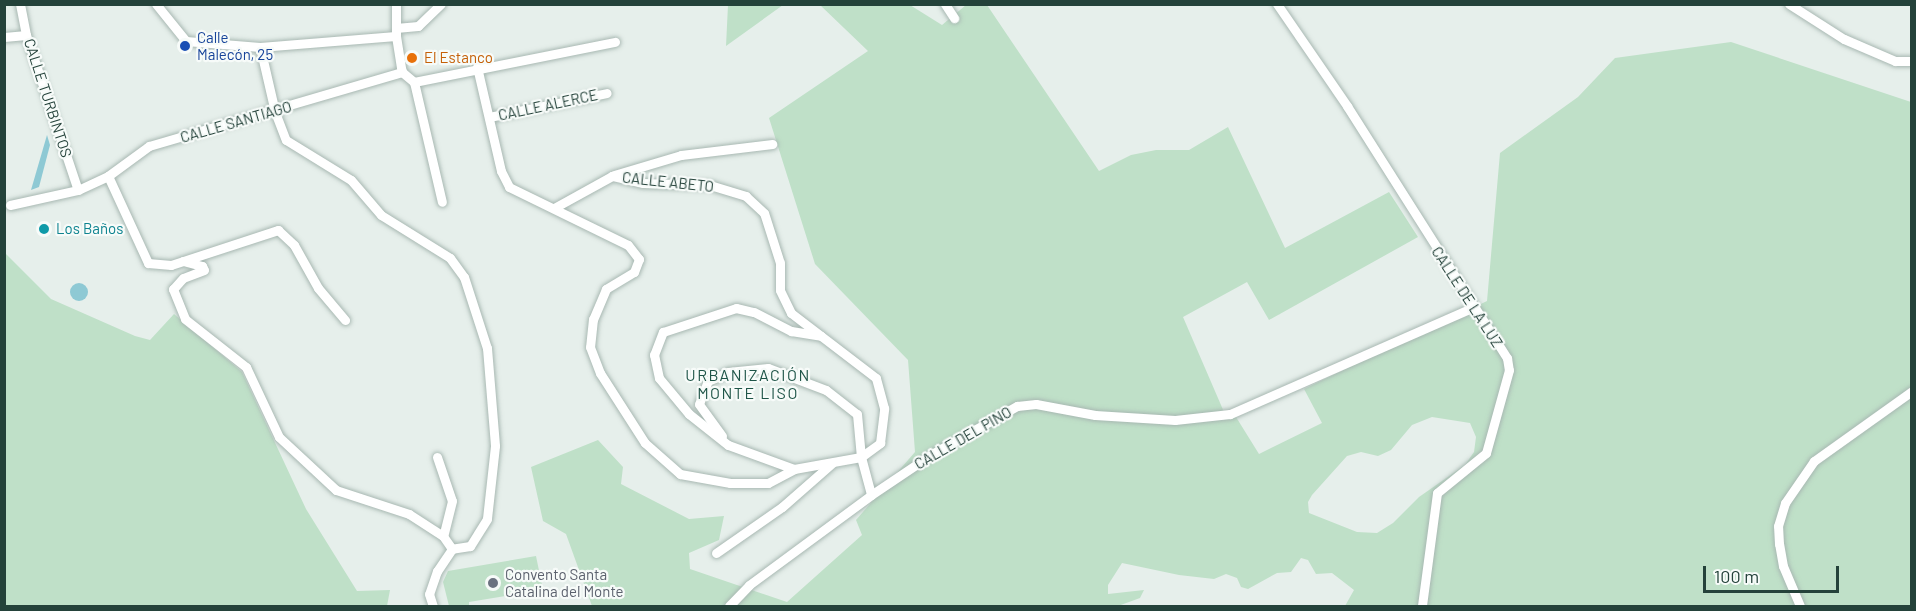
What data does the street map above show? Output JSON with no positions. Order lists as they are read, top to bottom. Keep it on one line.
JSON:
{"streets":{"street":["CALLE TURBINTOS","CALLE ALERCE","CALLE SANTIAGO","CALLE ABETO","CALLE DE LA LUZ","CALLE DEL PINO"]},"crossings":[["CALLE TURBINTOS","CALLE SANTIAGO"],["CALLE DE LA LUZ","CALLE DEL PINO"]],"districts":["URBANIZACIÓN MONTE LISO"],"places":["Calle Malecón, 25","El Estanco","Los Baños","Convento Santa Catalina del Monte"],"scale_bar":"100 m"}
